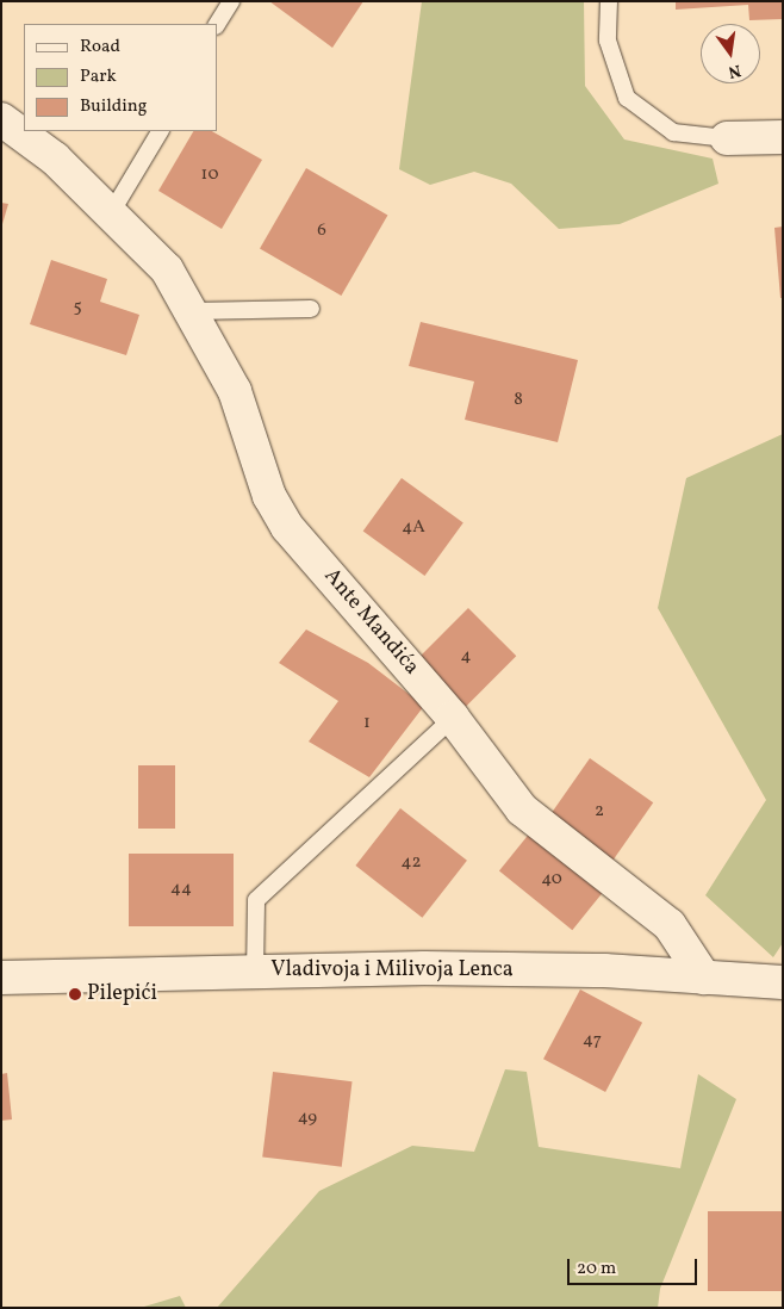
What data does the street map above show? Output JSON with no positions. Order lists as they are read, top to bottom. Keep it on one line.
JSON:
{"streets":{"street":["Ante Mandića","Vladivoja i Milivoja Lenca"]},"crossings":[["Ante Mandića","Vladivoja i Milivoja Lenca"]],"places":["Pilepići"],"house_numbers":["10","6","5","8","4A","4","1","2","42","40","44","47","49"],"legend":["Road","Park","Building"],"scale_bar":"20 m","north":"bottom"}
